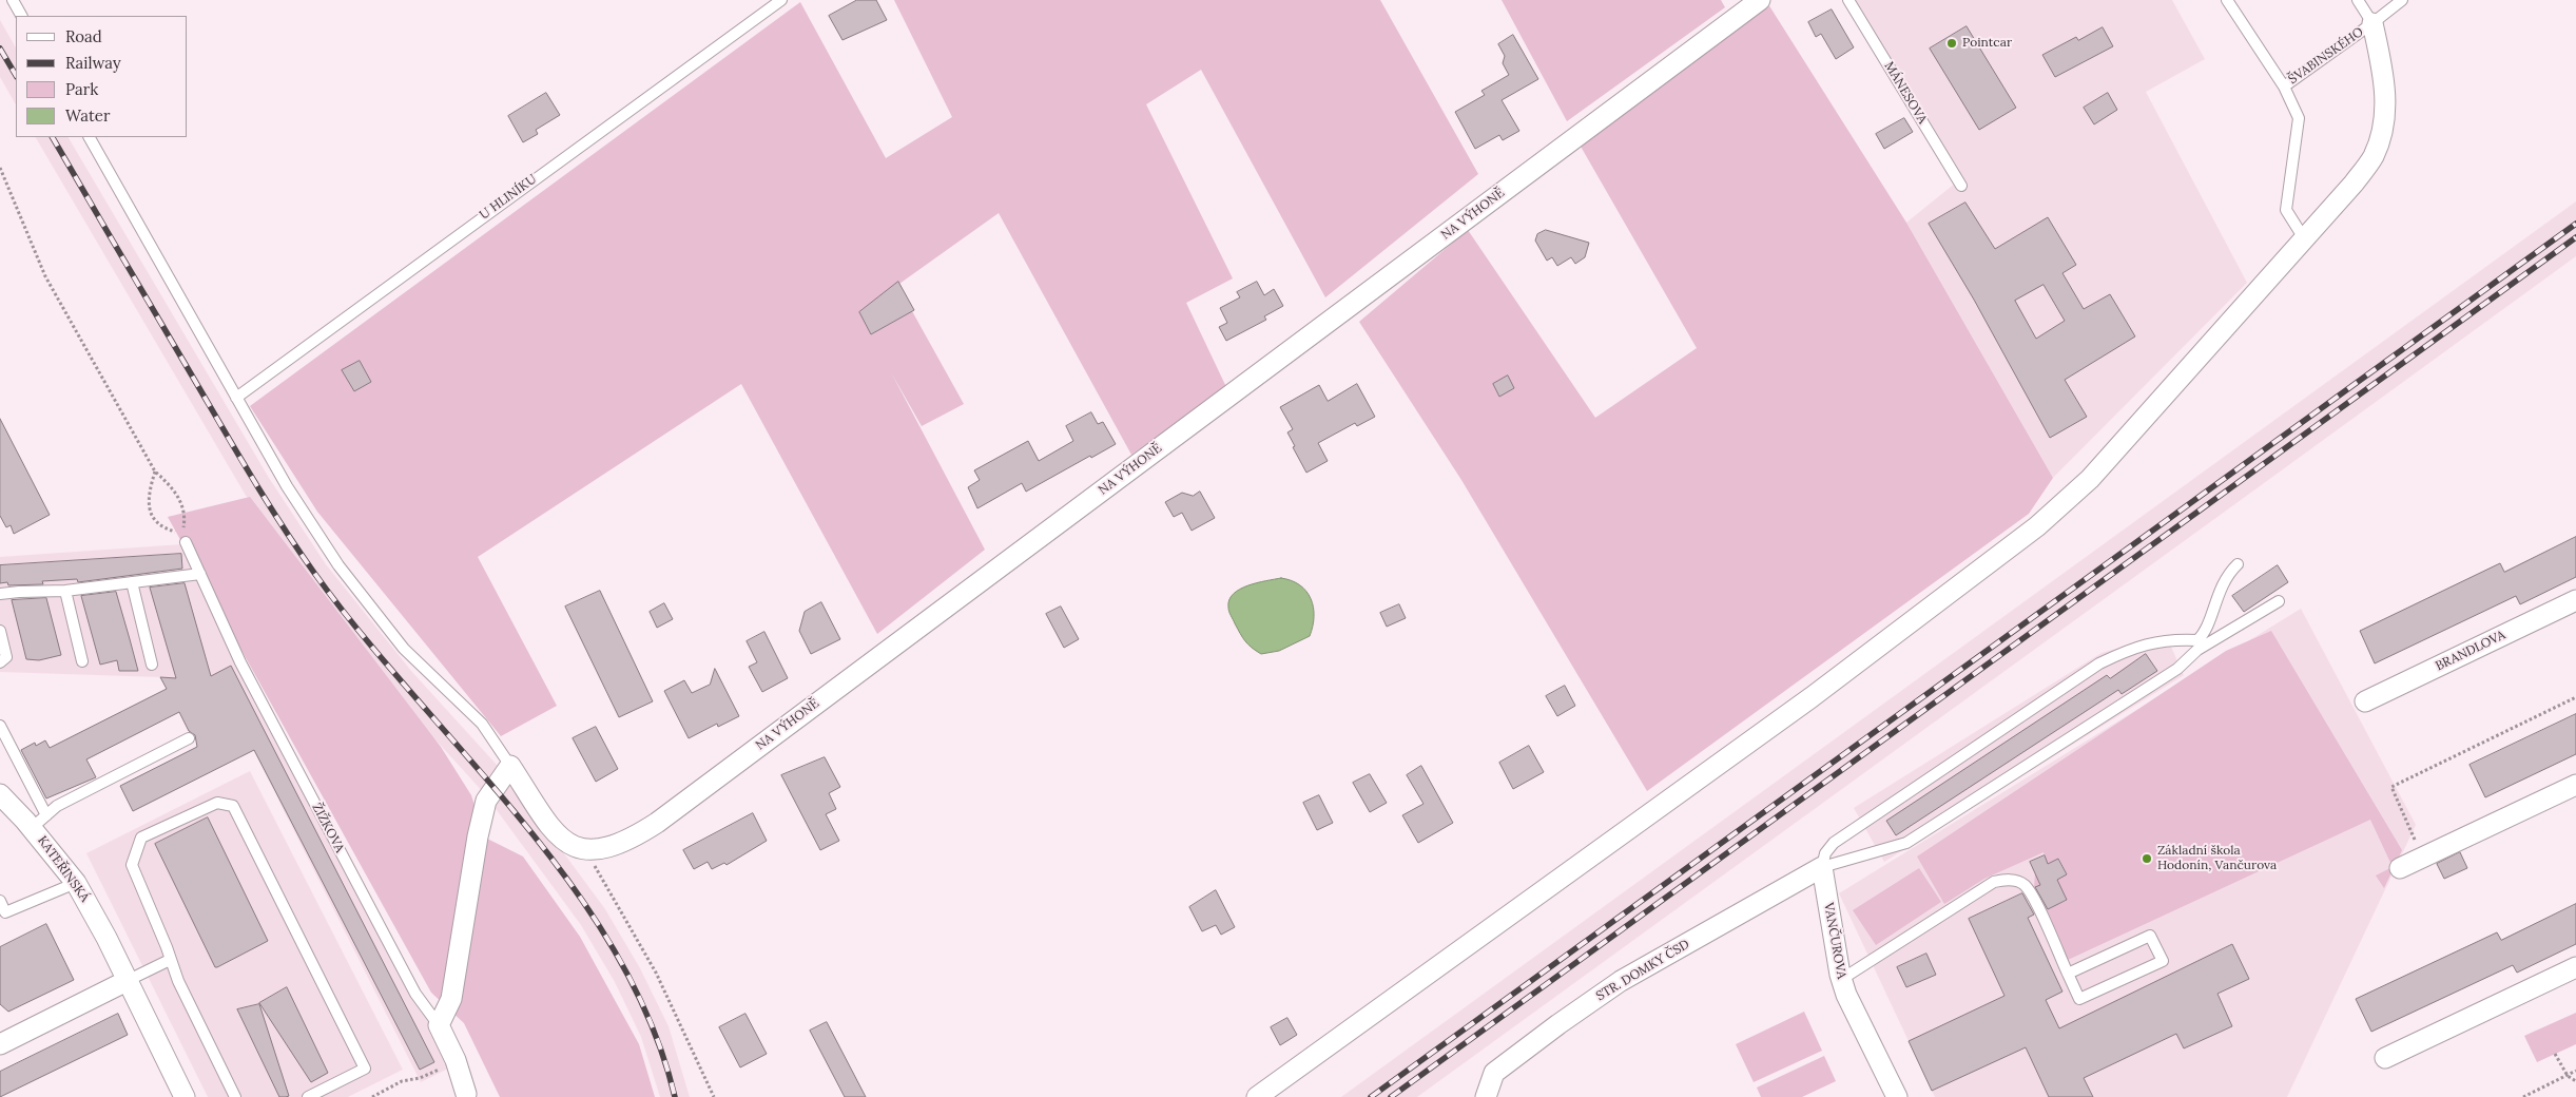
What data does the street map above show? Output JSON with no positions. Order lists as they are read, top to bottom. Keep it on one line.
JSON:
{"streets":{"street":["NA VÝHONĚ","BRANDLOVA","ŽIŽKOVA","KATEŘINSKÁ","VANČUROVA","STR. DOMKY ČSD"],"lane":["ŠVABINSKÉHO","MÁNESOVA","U HLINÍKU"]},"crossings":[["VANČUROVA","STR. DOMKY ČSD"]],"places":["Pointcar","Základní škola Hodonín, Vančurova"],"legend":["Road","Railway","Park","Water"]}
